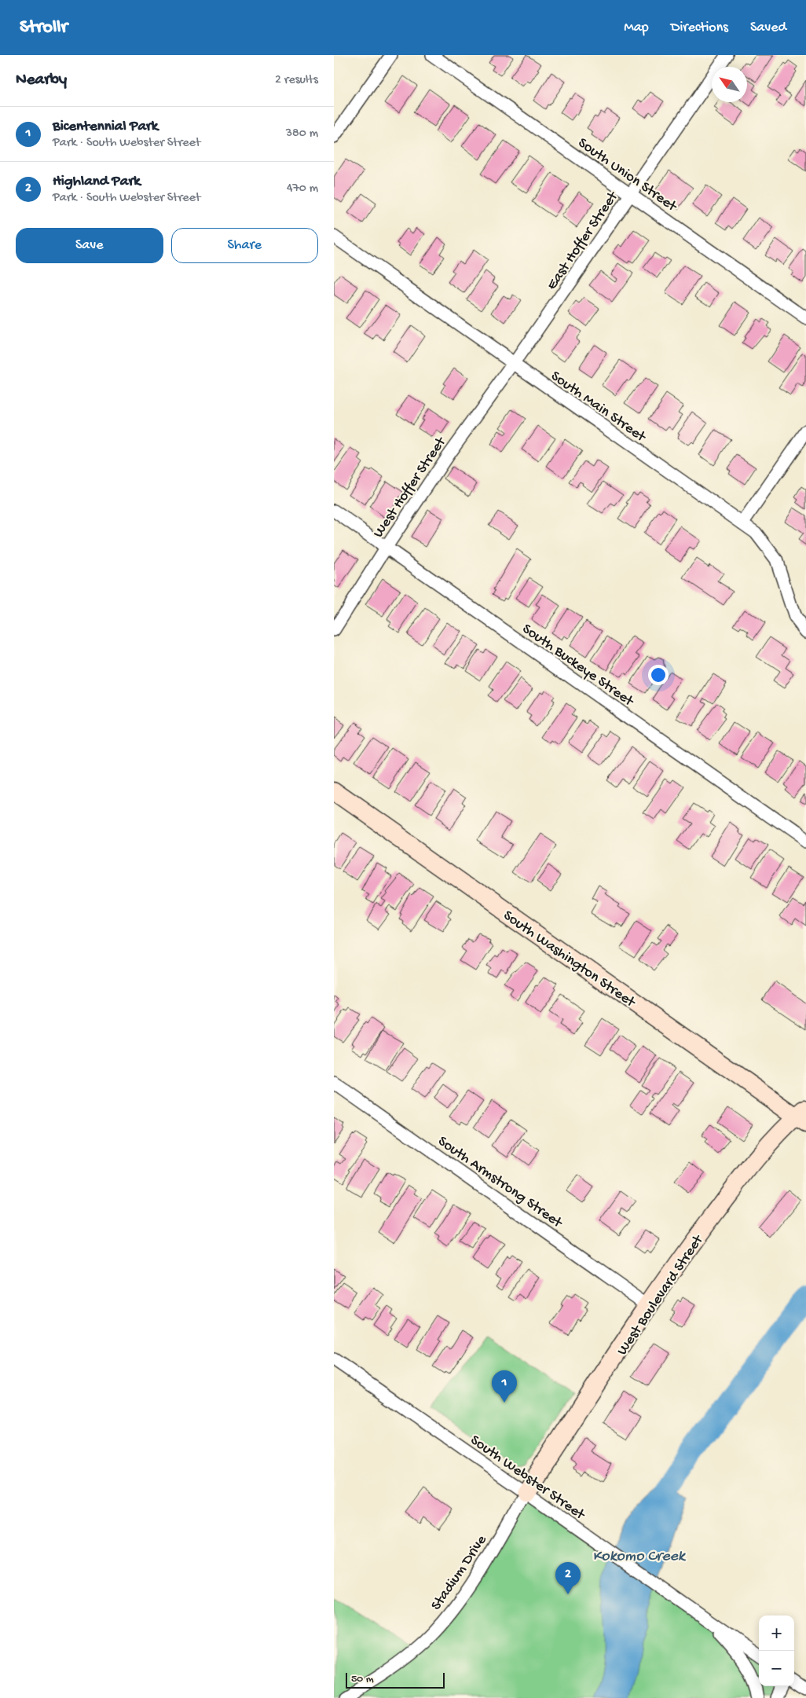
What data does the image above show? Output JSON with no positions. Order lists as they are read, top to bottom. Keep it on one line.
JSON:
{"streets":{"main road":["South Washington Street","West Boulevard Street"],"street":["South Union Street","East Hoffer Street","South Main Street","West Hoffer Street","South Buckeye Street","South Armstrong Street","South Webster Street","Stadium Drive"]},"crossings":[["South Union Street","East Hoffer Street"],["East Hoffer Street","South Main Street"],["East Hoffer Street","West Hoffer Street"],["South Main Street","West Hoffer Street"],["West Hoffer Street","South Buckeye Street"],["South Washington Street","West Boulevard Street"],["South Armstrong Street","West Boulevard Street"],["West Boulevard Street","South Webster Street"],["West Boulevard Street","Stadium Drive"],["South Webster Street","Stadium Drive"]],"water":["Kokomo Creek"],"scale_bar":"50 m","north":"top left","page":{"header":"Strollr","nav":["Map","Directions","Saved"],"heading":["Nearby","2 results"],"list":[{"mark":"1","name":"Bicentennial Park","note":"Park · South Webster Street","value":"380 m"},{"mark":"2","name":"Highland Park","note":"Park · South Webster Street","value":"470 m"}],"buttons":["Save","Share"],"pins":["1","2"],"map_buttons":["+","−"],"scale":"50 m"}}
